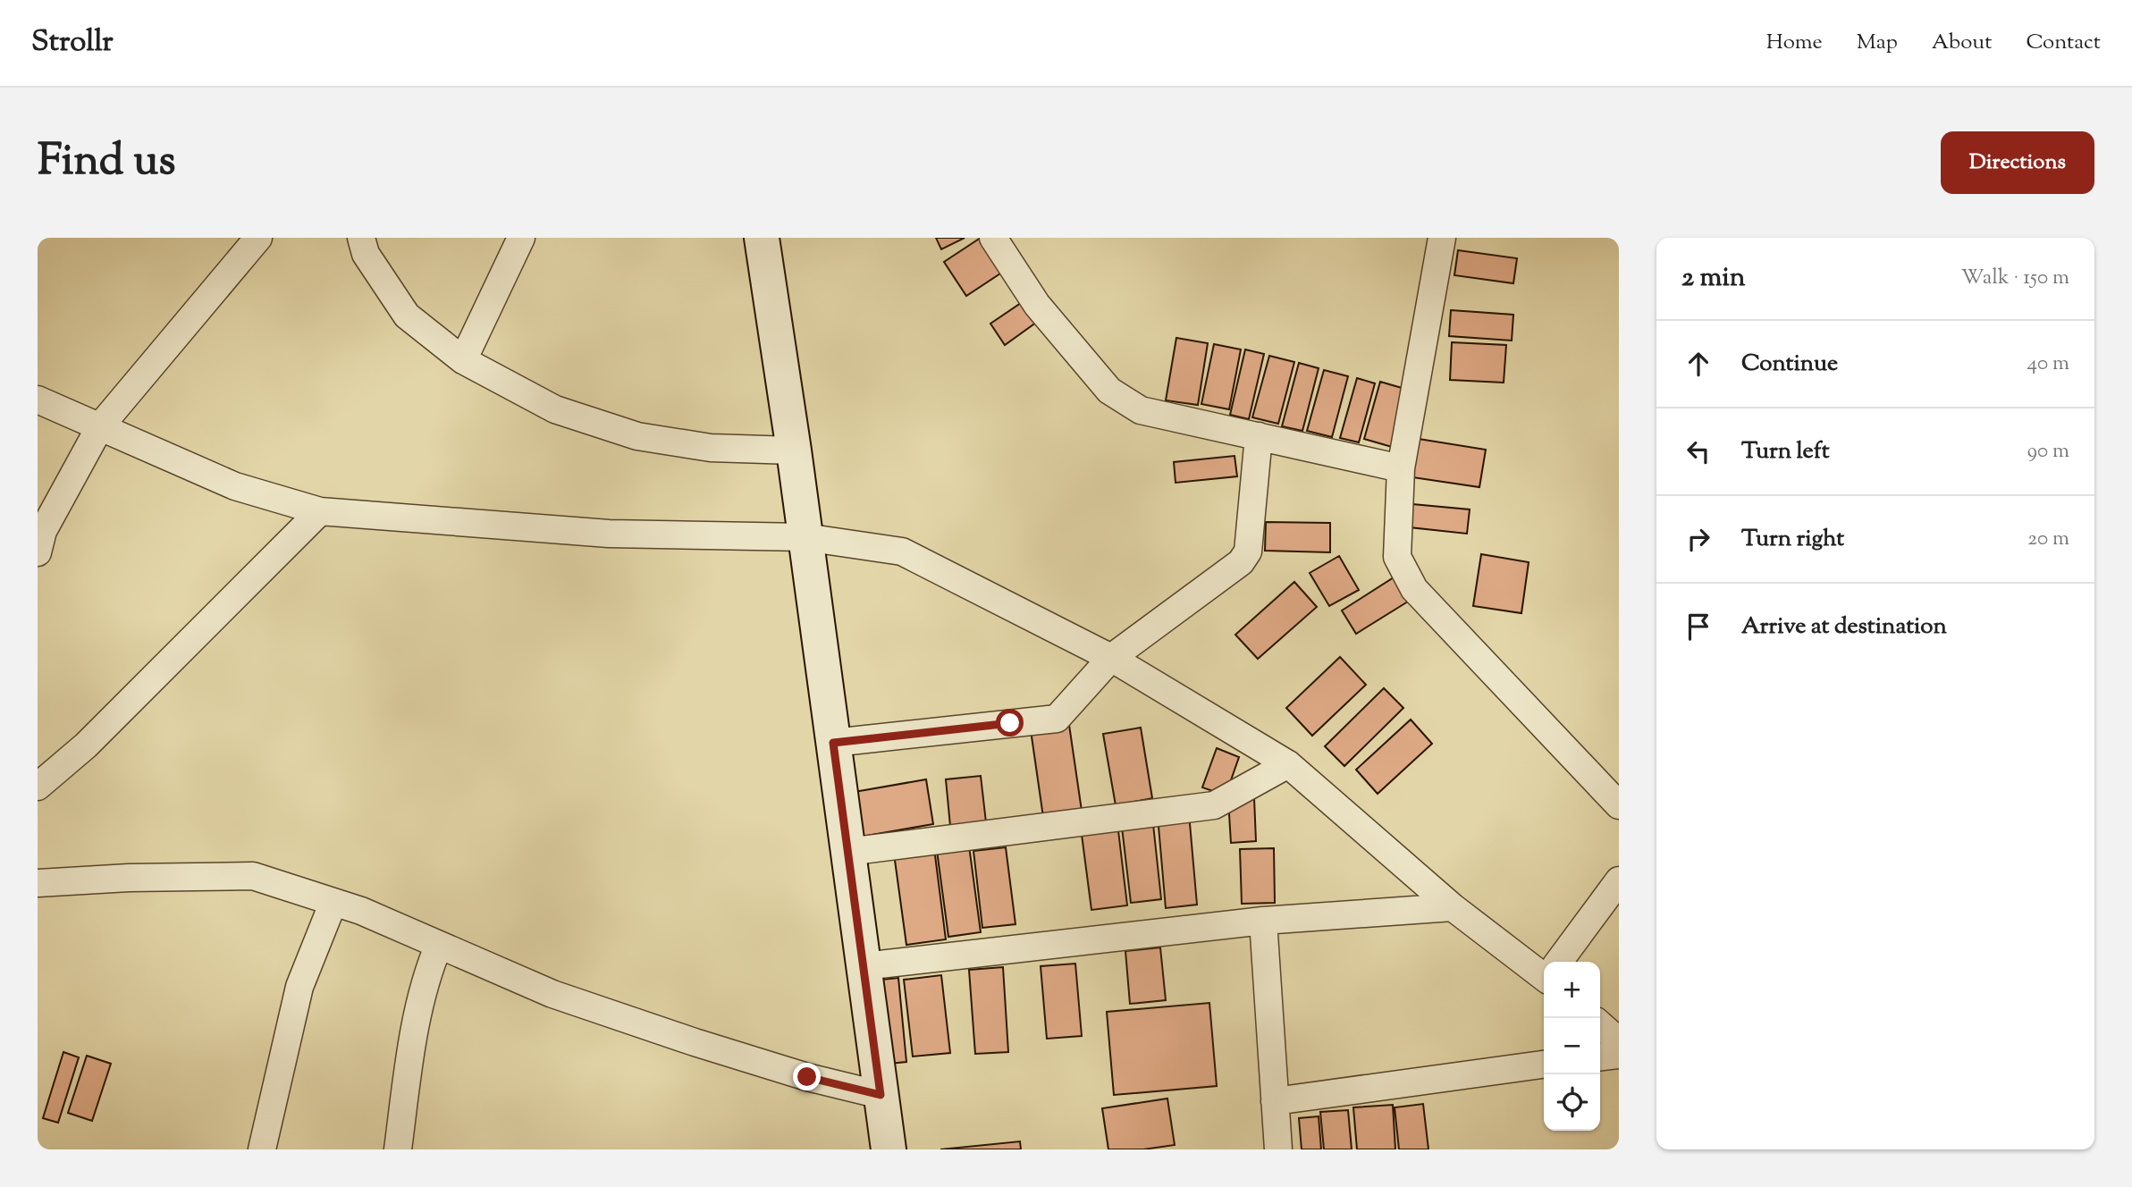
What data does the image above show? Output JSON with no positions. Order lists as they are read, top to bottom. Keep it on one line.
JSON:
{"page":{"header":"Strollr","nav":["Home","Map","About","Contact"],"title":"Find us","buttons":"Directions","heading":["2 min","Walk · 150 m"],"list":[["Continue","40 m"],["Turn left","90 m"],["Turn right","20 m"],"Arrive at destination"],"map_buttons":["+","−"]}}
